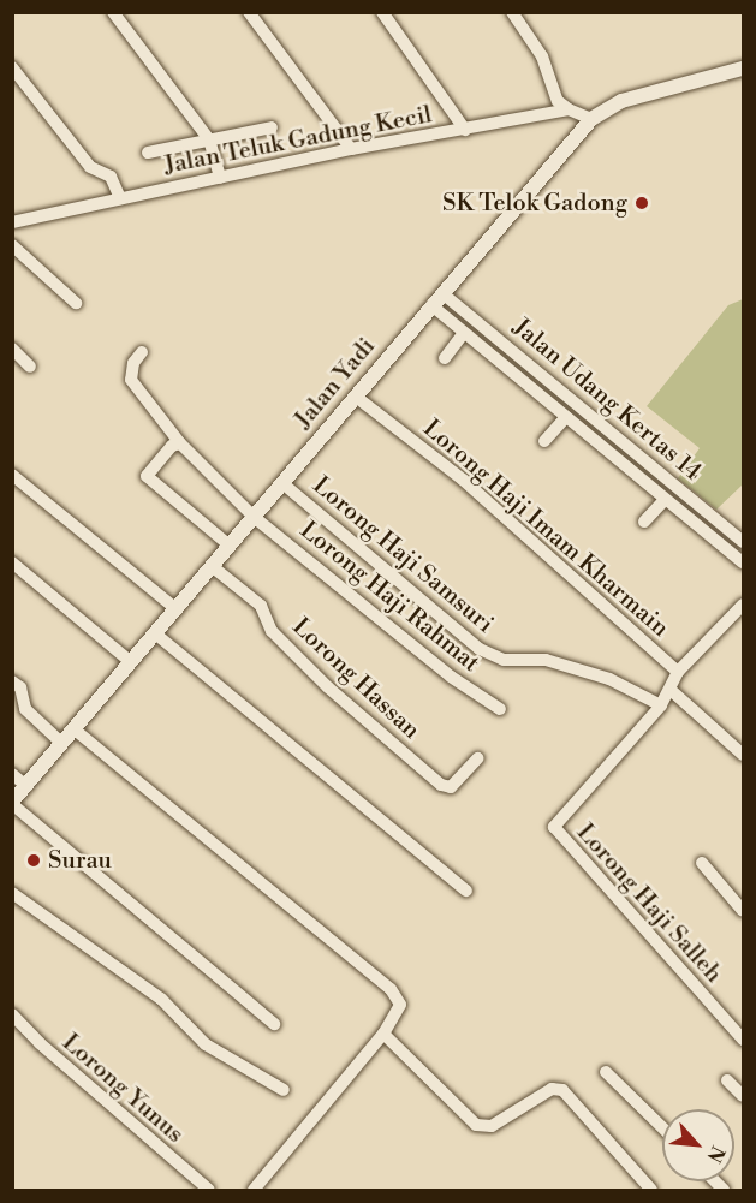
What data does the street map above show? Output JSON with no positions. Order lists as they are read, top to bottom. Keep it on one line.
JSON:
{"streets":{"street":["Jalan Teluk Gadung Kecil","Jalan Yadi","Jalan Udang Kertas 14","Lorong Haji Imam Kharmain","Lorong Haji Samsuri","Lorong Haji Rahmat","Lorong Hassan","Lorong Haji Salleh","Lorong Yunus"]},"crossings":[["Jalan Yadi","Jalan Udang Kertas 14"],["Jalan Yadi","Lorong Haji Imam Kharmain"],["Jalan Yadi","Lorong Haji Samsuri"],["Jalan Yadi","Lorong Haji Rahmat"],["Jalan Yadi","Lorong Hassan"],["Lorong Haji Samsuri","Lorong Haji Salleh"]],"places":["SK Telok Gadong","Surau"],"north":"bottom right"}
